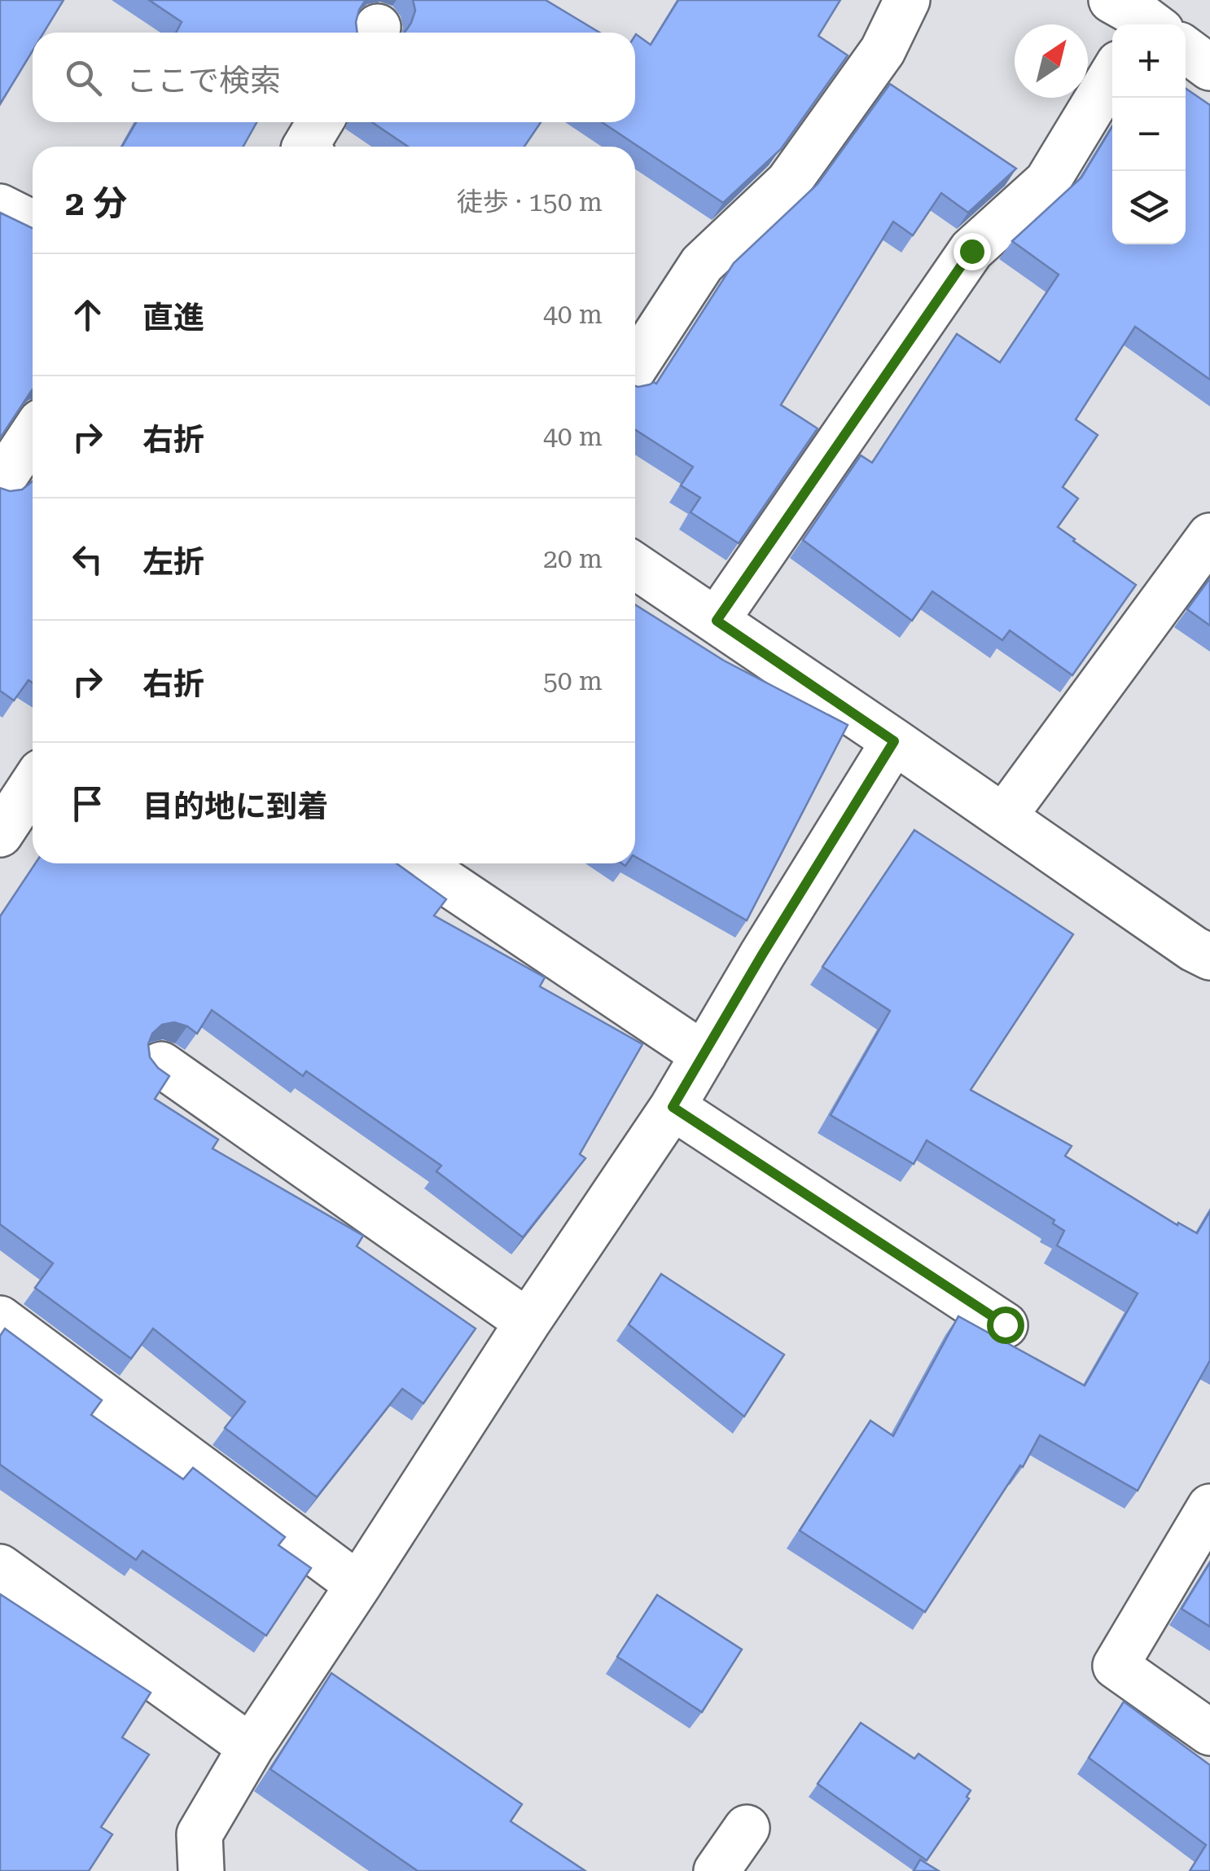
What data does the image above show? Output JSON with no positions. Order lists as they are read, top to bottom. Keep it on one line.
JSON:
{"north":"top right","page":{"map_buttons":["+","−"],"search":"ここで検索","heading":["2 分","徒歩 · 150 m"],"list":[["直進","40 m"],["右折","40 m"],["左折","20 m"],["右折","50 m"],"目的地に到着"]}}
